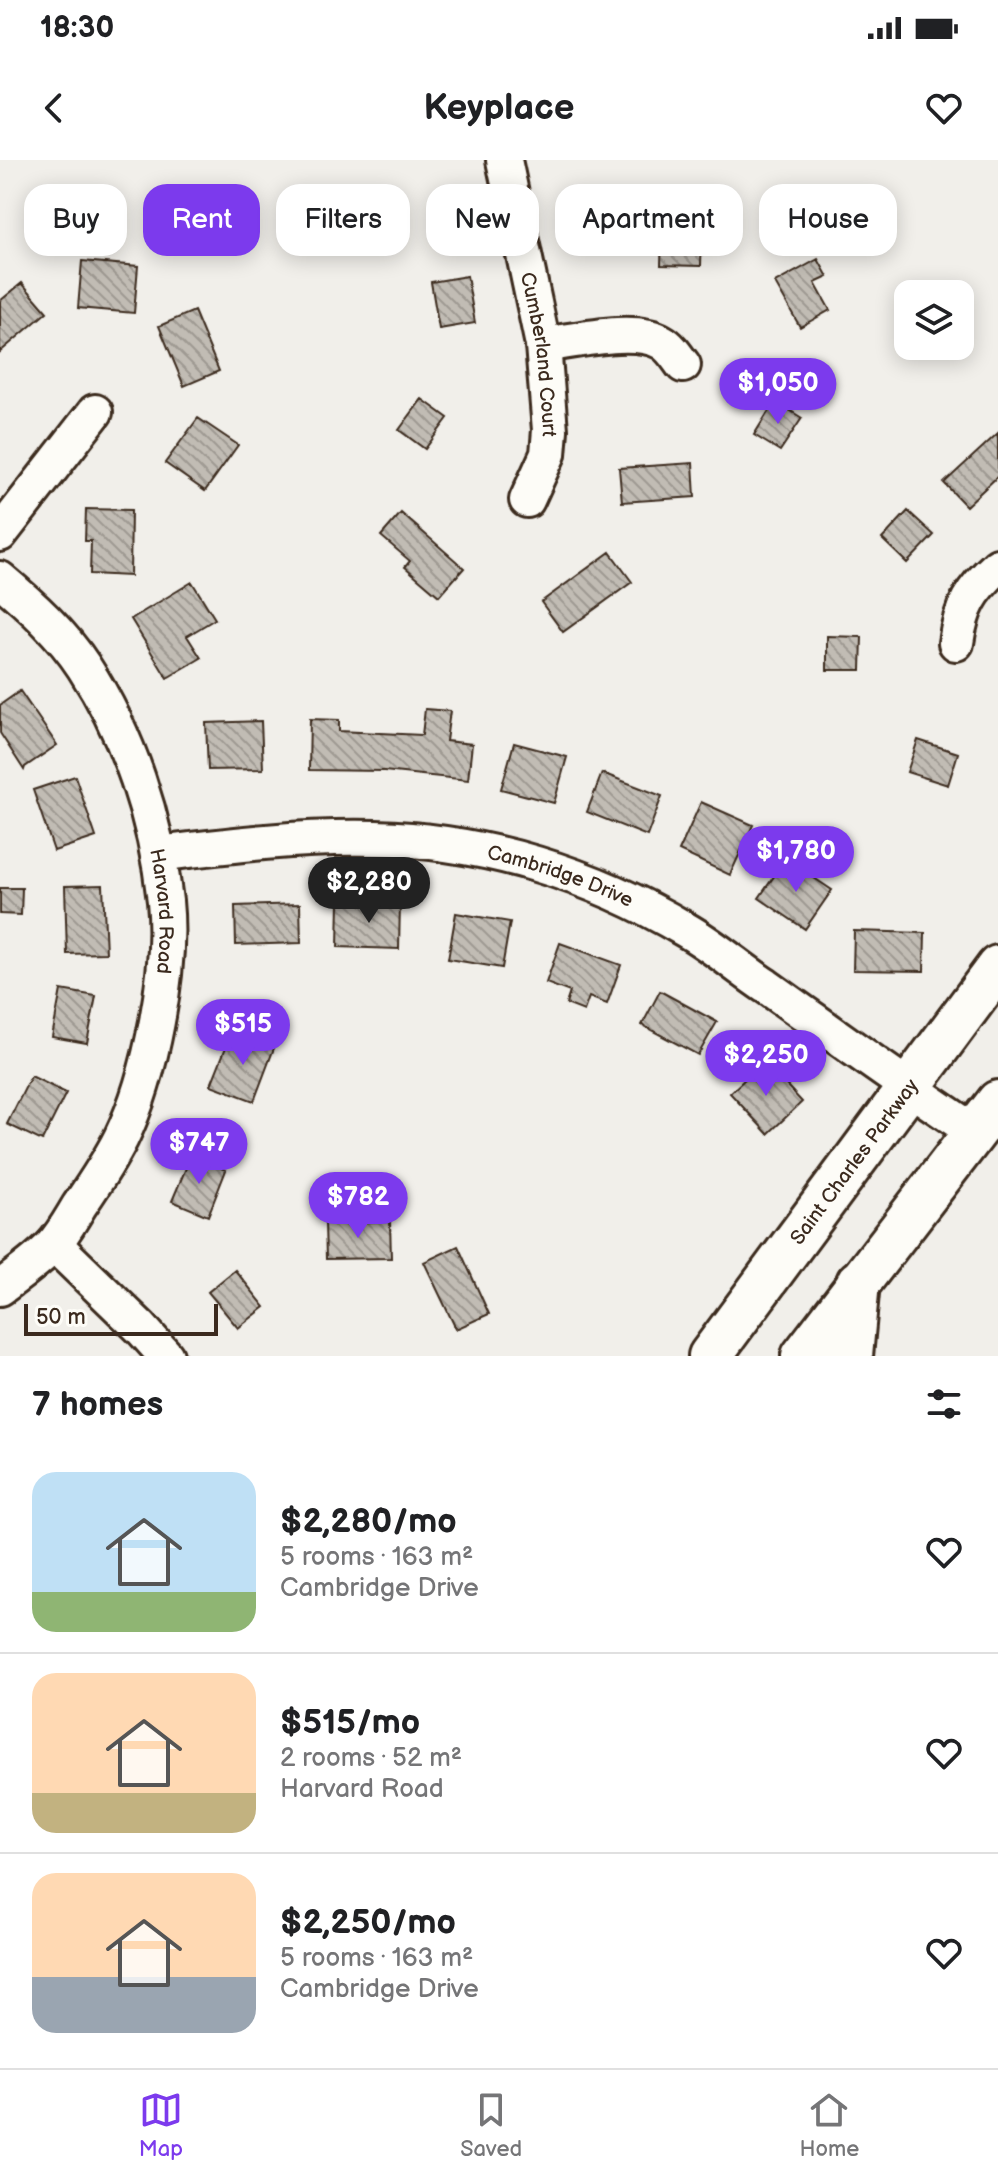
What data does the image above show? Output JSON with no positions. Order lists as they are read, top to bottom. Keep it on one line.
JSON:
{"streets":{"main road":["Saint Charles Parkway"],"street":["Cumberland Court","Cambridge Drive","Harvard Road"]},"crossings":[["Cambridge Drive","Harvard Road"],["Cambridge Drive","Saint Charles Parkway"]],"scale_bar":"50 m","page":{"status":"18:30","header":"Keyplace","chip":["Buy","Rent","Filters","New","Apartment","House"],"price":["$1,050","$1,780","$2,280","$515","$2,250","$747","$782"],"scale":"50 m","heading":"7 homes","list":[{"name":"$2,280/mo","note":"5 rooms · 163 m² · Cambridge Drive"},{"name":"$515/mo","note":"2 rooms · 52 m² · Harvard Road"},{"name":"$2,250/mo","note":"5 rooms · 163 m² · Cambridge Drive"}],"tabs":["Map","Saved","Home"]}}
